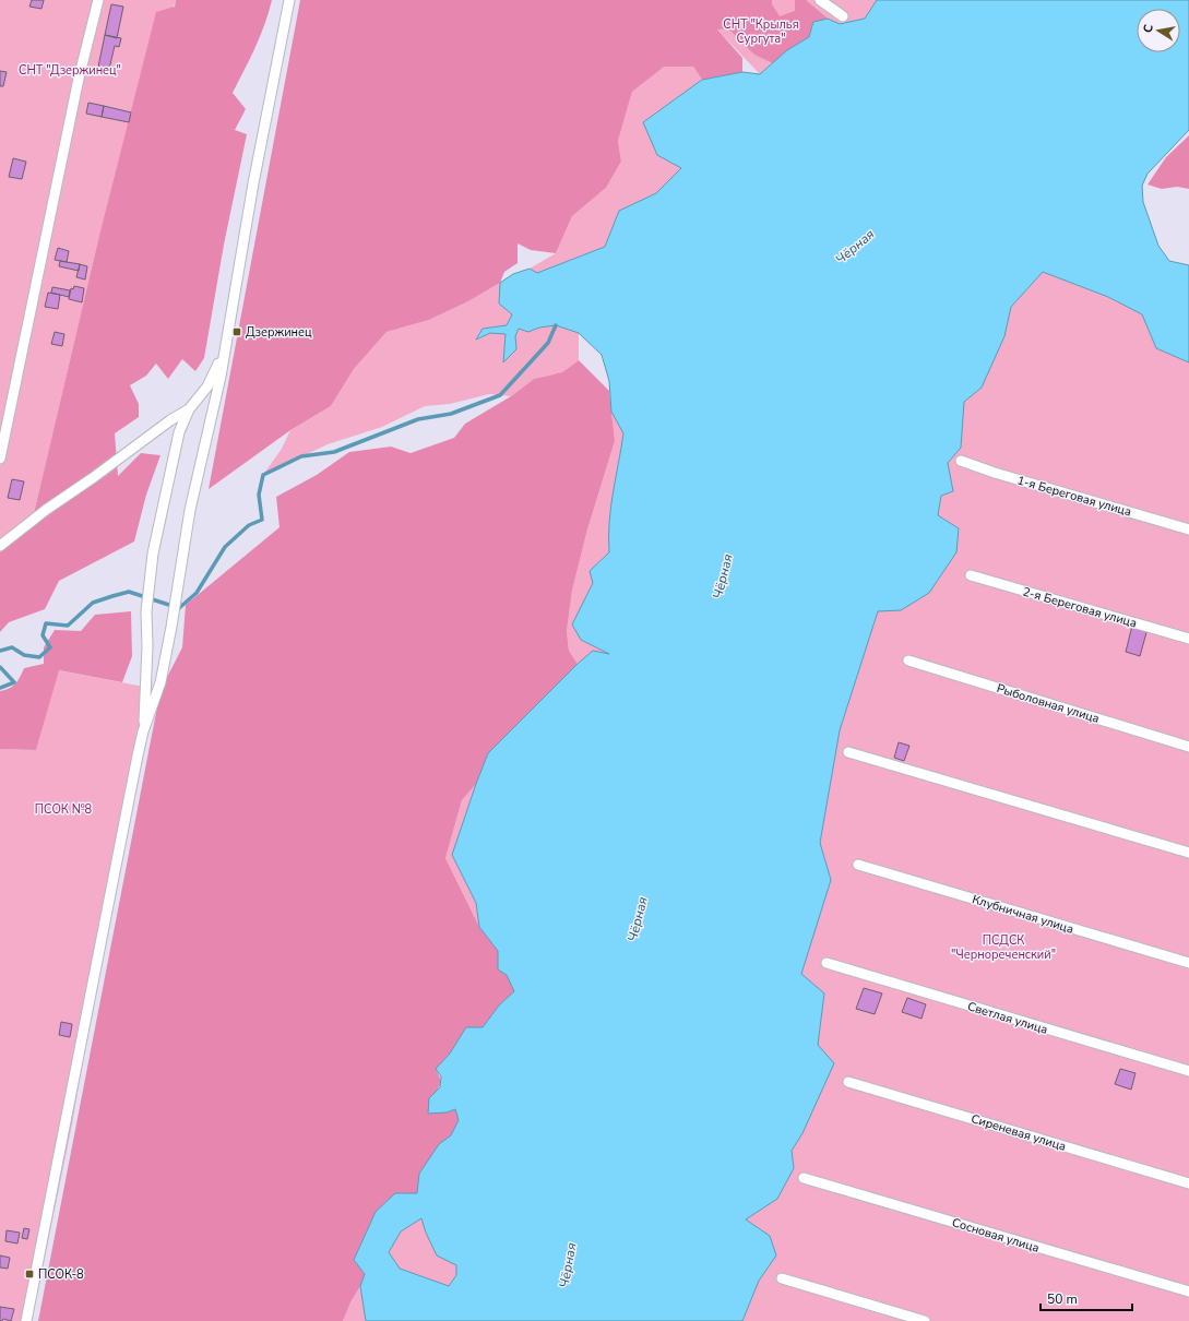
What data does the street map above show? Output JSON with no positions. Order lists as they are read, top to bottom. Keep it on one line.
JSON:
{"streets":{"street":["1-я Береговая улица","2-я Береговая улица","Рыболовная улица","Клубничная улица","Светлая улица","Сиреневая улица","Сосновая улица"]},"water":["Чёрная"],"parks":["CНТ \"Крылья Сургута\"","СНТ \"Дзержинец\"","ПСОК №8","ПСДСК \"Чернореченский\""],"places":{"transit":["Дзержинец","ПСОК-8"]},"scale_bar":"50 m","north":"left"}
